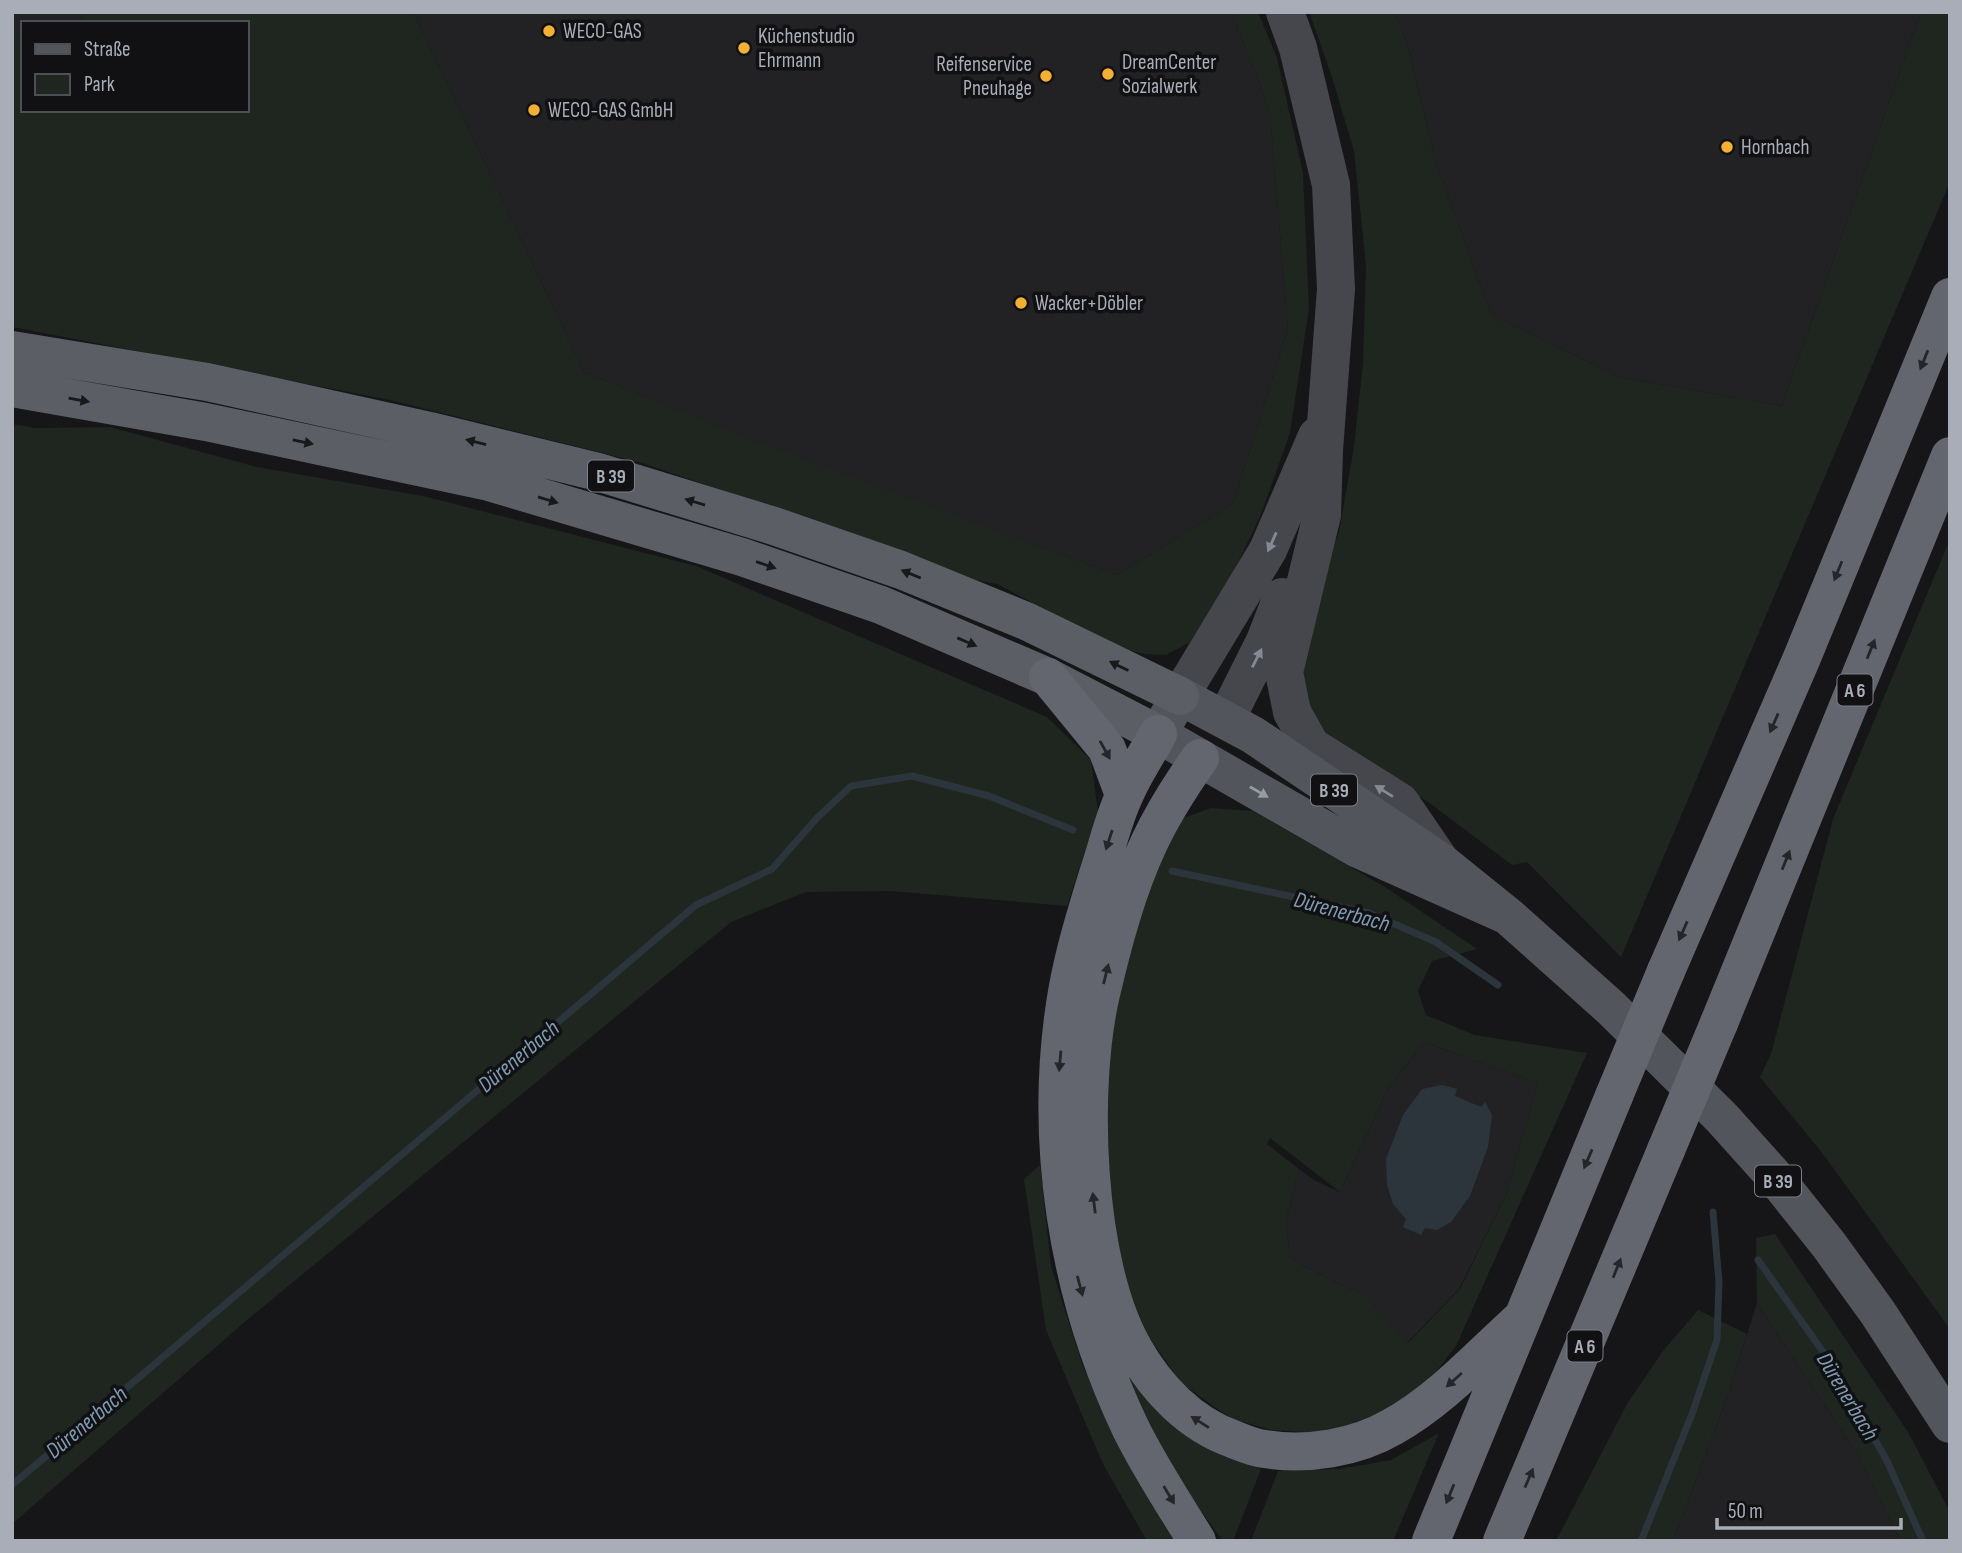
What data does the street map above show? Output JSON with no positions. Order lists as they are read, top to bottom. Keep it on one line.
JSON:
{"streets":{"highway":["B 39","A 6"]},"water":["Dürenerbach"],"places":["WECO-GAS","Küchenstudio Ehrmann","DreamCenter Sozialwerk","Reifenservice Pneuhage","WECO-GAS GmbH","Hornbach","Wacker+Döbler"],"legend":["Straße","Park"],"scale_bar":"50 m"}
